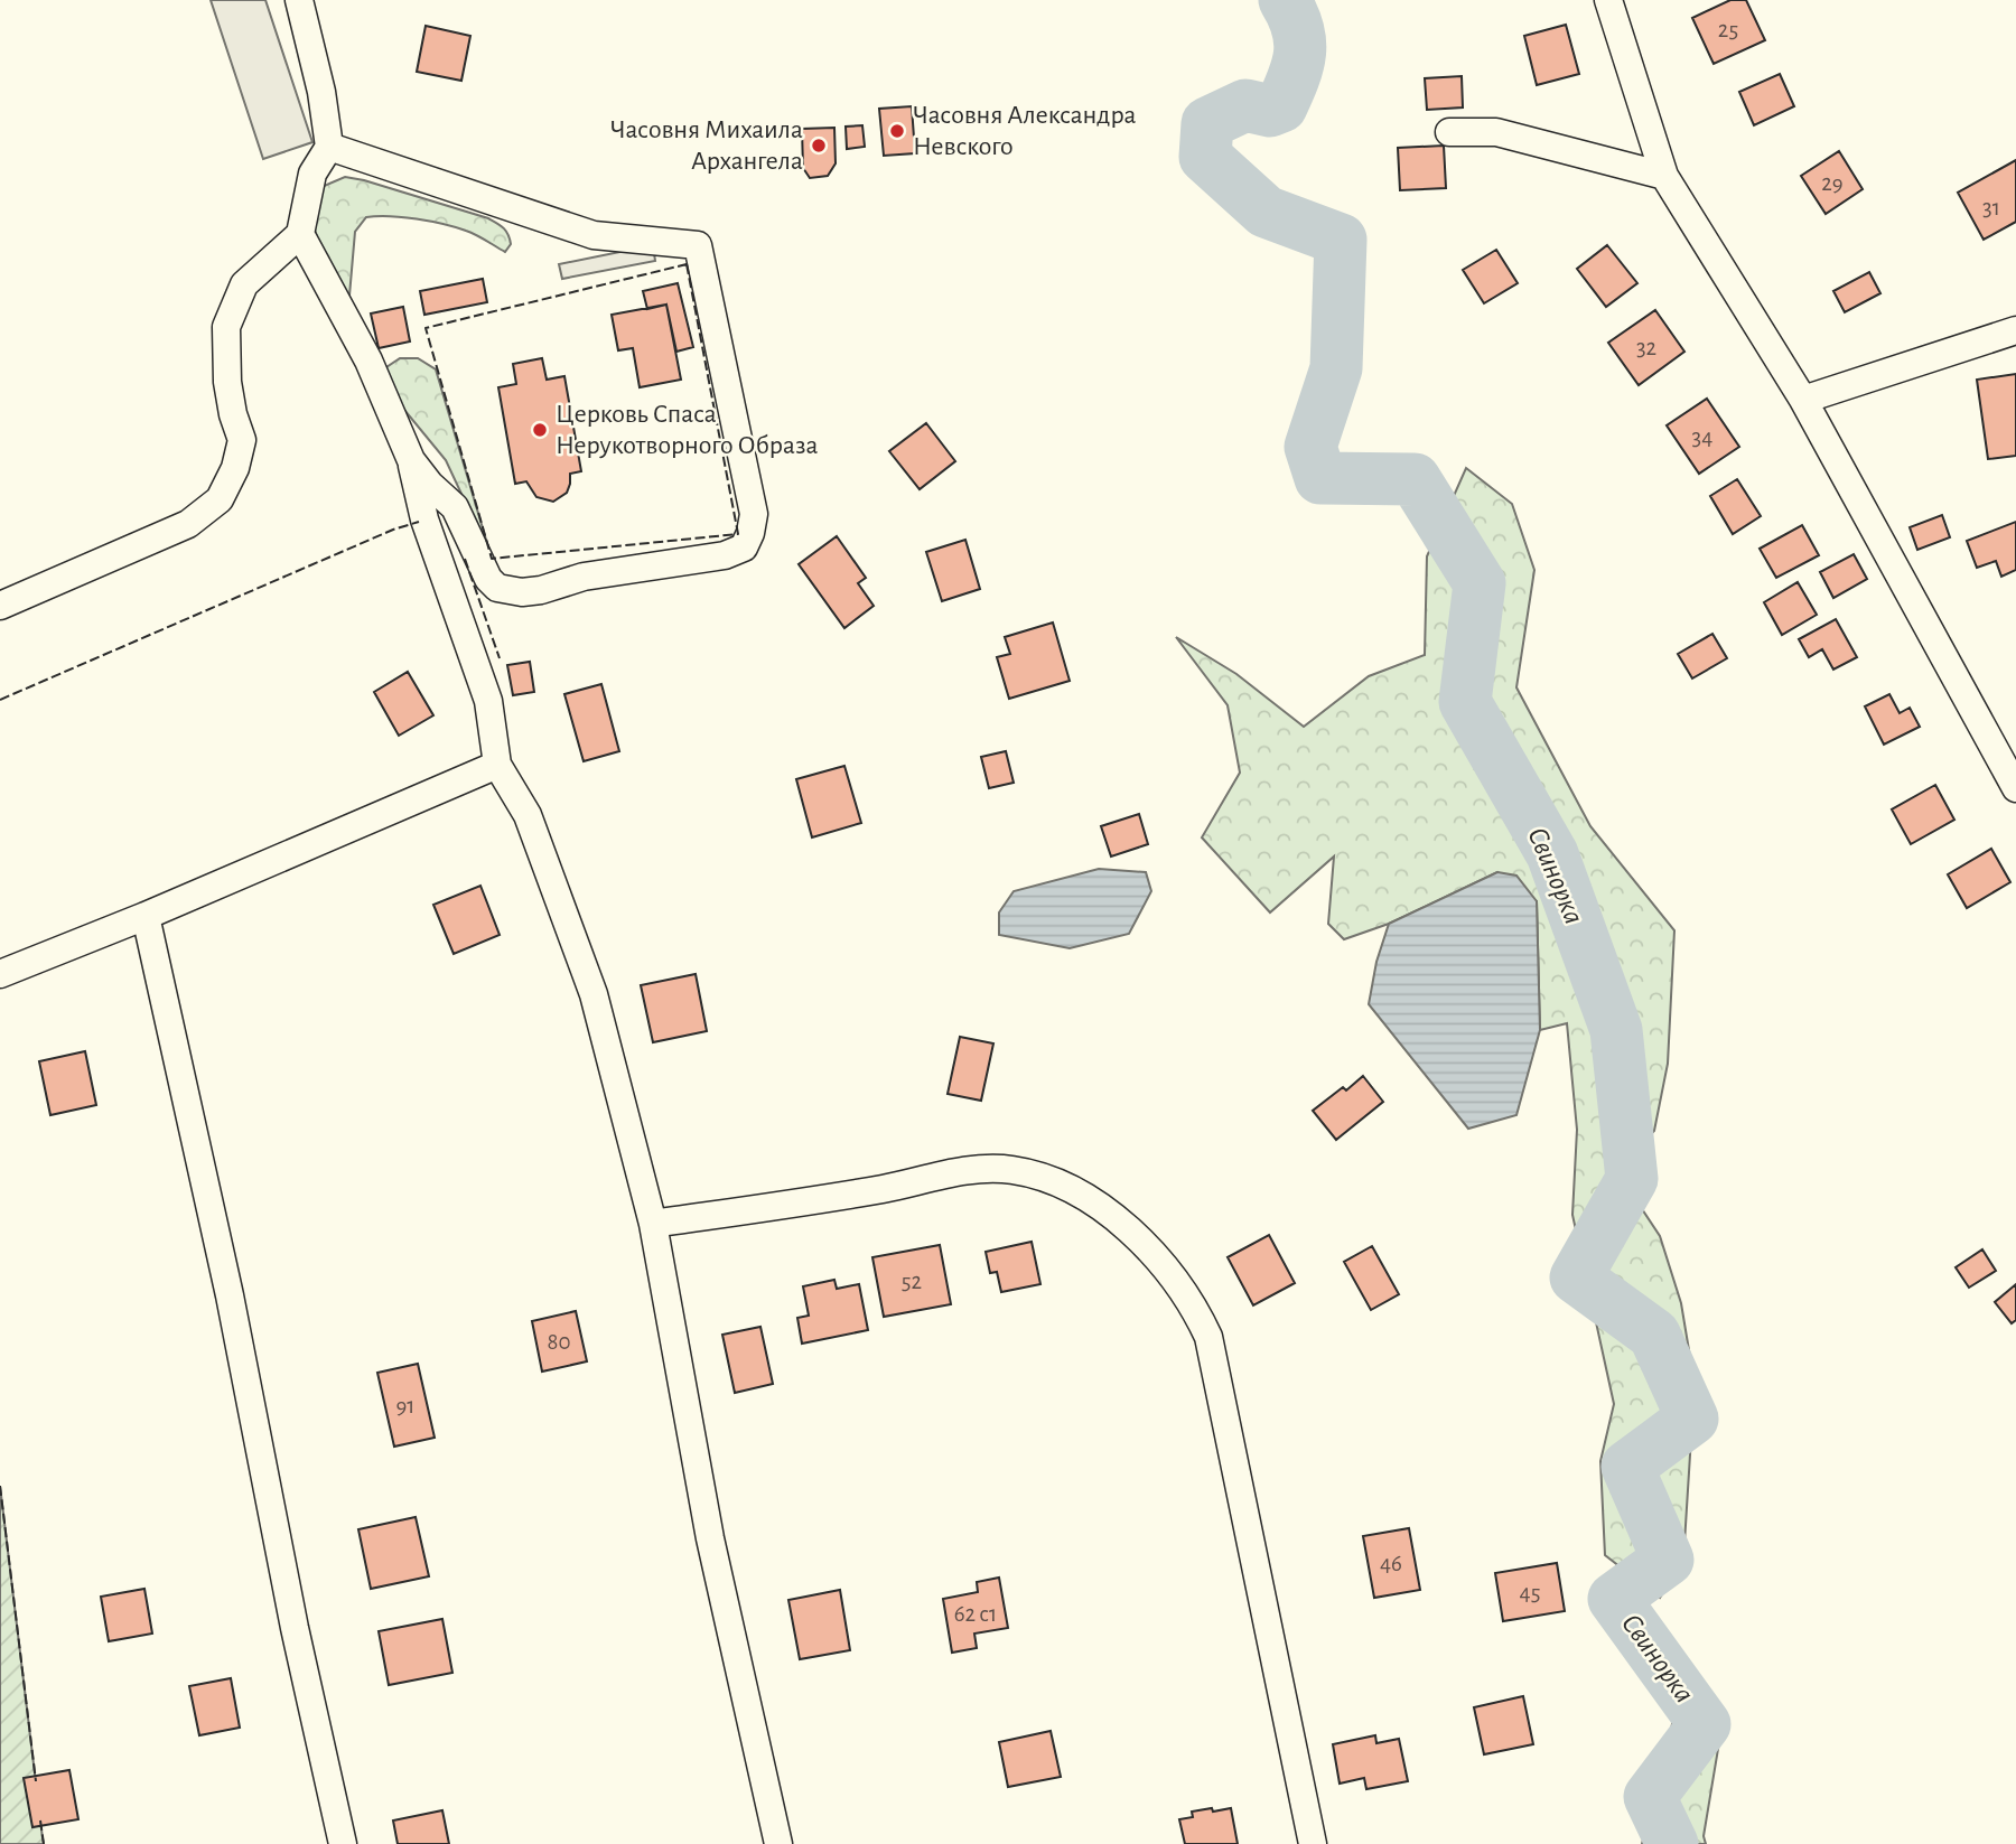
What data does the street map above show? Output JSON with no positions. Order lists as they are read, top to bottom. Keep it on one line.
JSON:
{"water":["Свинорка"],"places":["Часовня Александра Невского","Часовня Михаила Архангела","Церковь Спаса Нерукотворного Образа"],"house_numbers":["25","29","31","32","34","52","80","91","46","45","62 с1"]}
